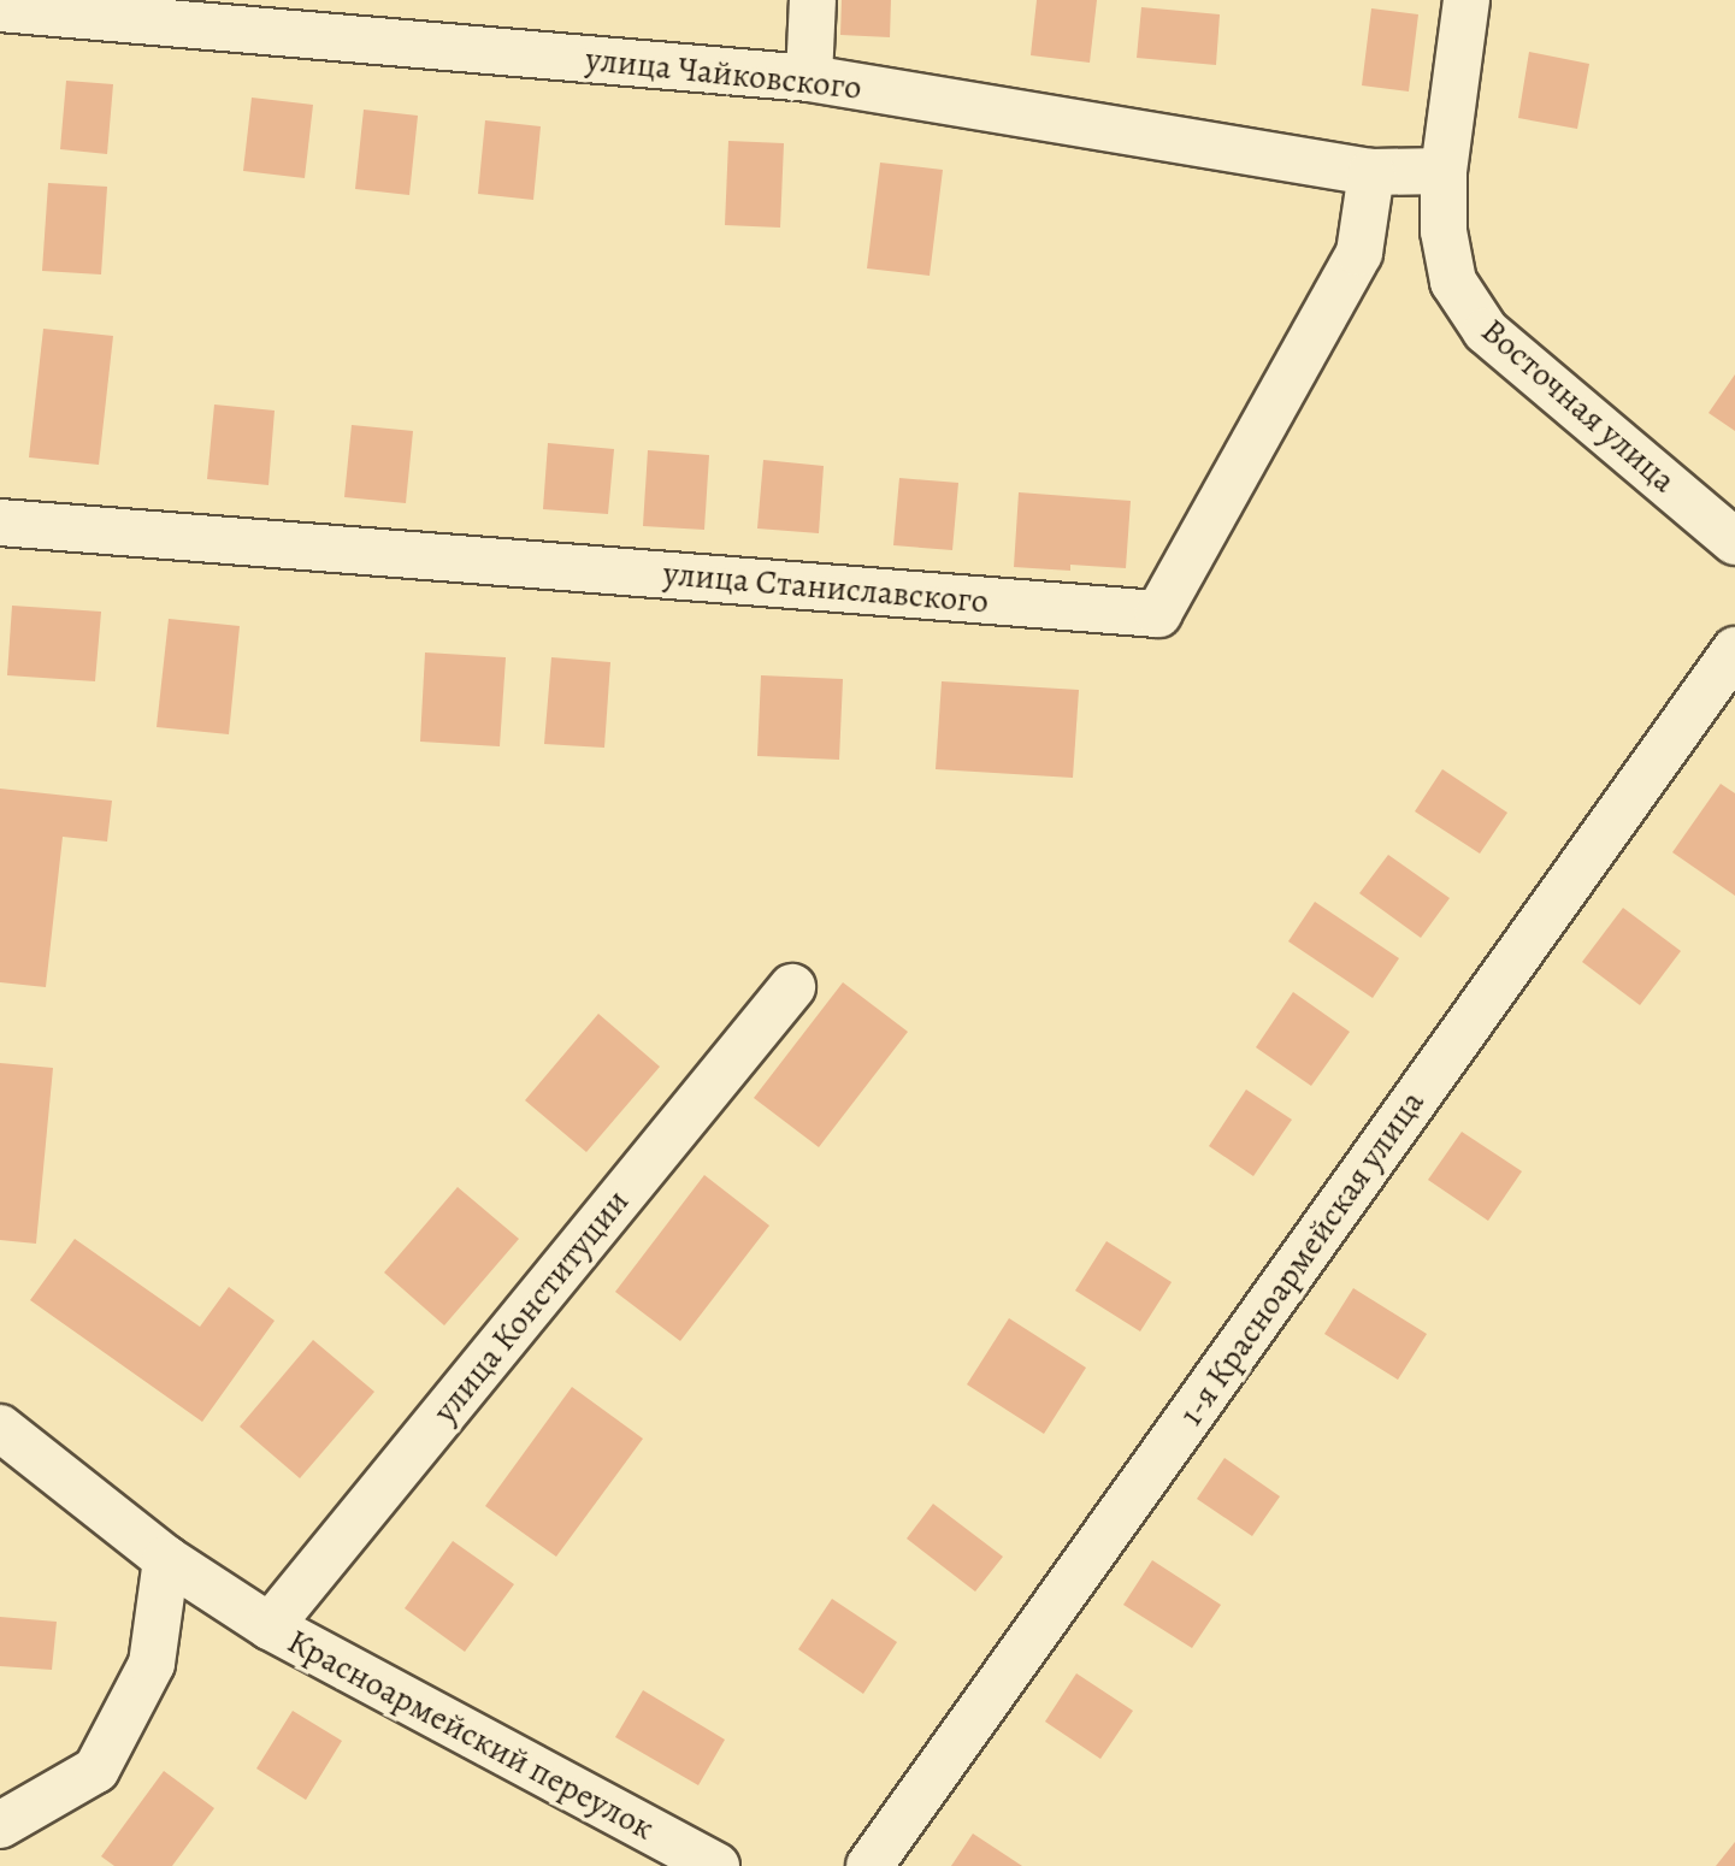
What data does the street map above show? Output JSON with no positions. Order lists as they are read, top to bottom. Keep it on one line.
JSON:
{"streets":{"street":["улица Чайковского","Восточная улица","улица Станиславского","1-я Красноармейская улица","улица Конституции","Красноармейский переулок"]},"crossings":[["улица Чайковского","Восточная улица"],["улица Чайковского","улица Станиславского"],["улица Конституции","Красноармейский переулок"]]}
